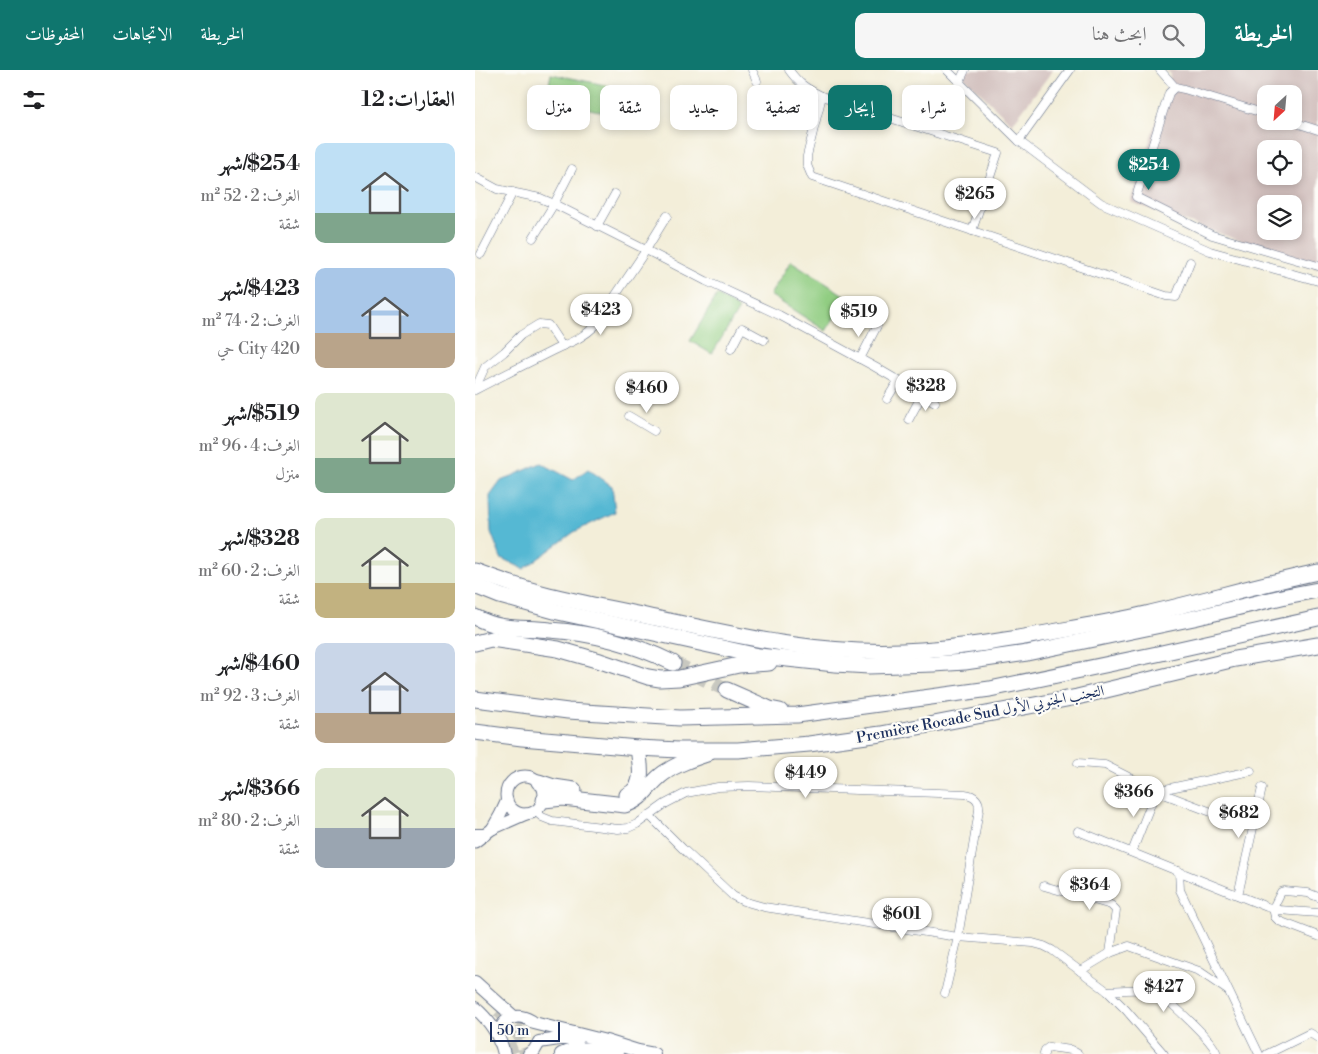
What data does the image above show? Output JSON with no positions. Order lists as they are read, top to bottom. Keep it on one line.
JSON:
{"streets":{"highway":["Première Rocade Sud التجنب الجنوبي الأول"]},"scale_bar":"50 m","north":"bottom left","page":{"header":"الخريطة","search":"ابحث هنا","nav":["الخريطة","الاتجاهات","المحفوظات"],"heading":"العقارات: 12","chip":["شراء","إيجار","تصفية","جديد","شقة","منزل"],"list":[{"name":"$254/شهر","note":"الغرف: 2 · 52 m² · شقة"},{"name":"$423/شهر","note":"الغرف: 2 · 74 m² · City 420 حي"},{"name":"$519/شهر","note":"الغرف: 4 · 96 m² · منزل"},{"name":"$328/شهر","note":"الغرف: 2 · 60 m² · شقة"},{"name":"$460/شهر","note":"الغرف: 3 · 92 m² · شقة"},{"name":"$366/شهر","note":"الغرف: 2 · 80 m² · شقة"}],"price":["$254","$265","$423","$519","$328","$460","$449","$366","$682","$364","$601","$427"],"scale":"50 m"}}
